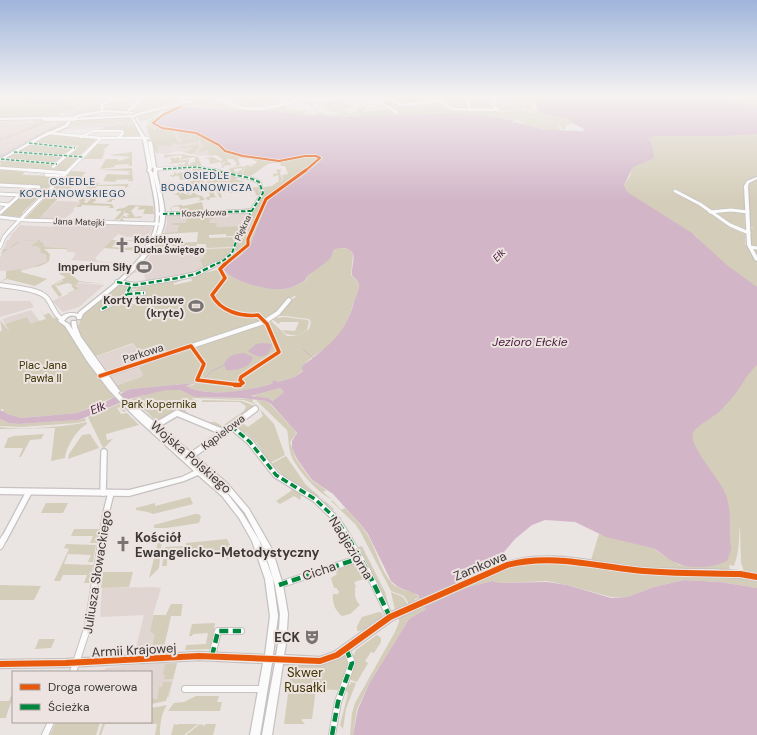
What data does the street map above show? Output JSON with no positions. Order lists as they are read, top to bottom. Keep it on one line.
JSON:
{"streets":{"street":["Koszykowa","Jana Matejki","Piękna","Parkowa","Kąpielowa","Wojska Polskiego","Nadjeziorna","Zamkowa","Cicha","Juliusza Słowackiego","Armii Krajowej"]},"crossings":[["Koszykowa","Piękna"],["Parkowa","Wojska Polskiego"],["Kąpielowa","Wojska Polskiego"],["Kąpielowa","Nadjeziorna"],["Wojska Polskiego","Zamkowa"],["Wojska Polskiego","Cicha"],["Wojska Polskiego","Armii Krajowej"],["Nadjeziorna","Zamkowa"],["Nadjeziorna","Cicha"],["Zamkowa","Armii Krajowej"],["Juliusza Słowackiego","Armii Krajowej"]],"districts":["OSIEDLE BOGDANOWICZA","OSIEDLE KOCHANOWSKIEGO"],"water":["Ełk","Jezioro Ełckie"],"parks":["Plac Jana Pawła II","Park Kopernika","Skwer Rusałki"],"places":{"church":["Kościół pw. Ducha Świętego","Kościół Ewangelicko-Metodystyczny"],"sports":["Imperium Siły","Korty tenisowe (kryte)"],"theatre":["ECK"]},"legend":["Droga rowerowa","Ścieżka"]}
